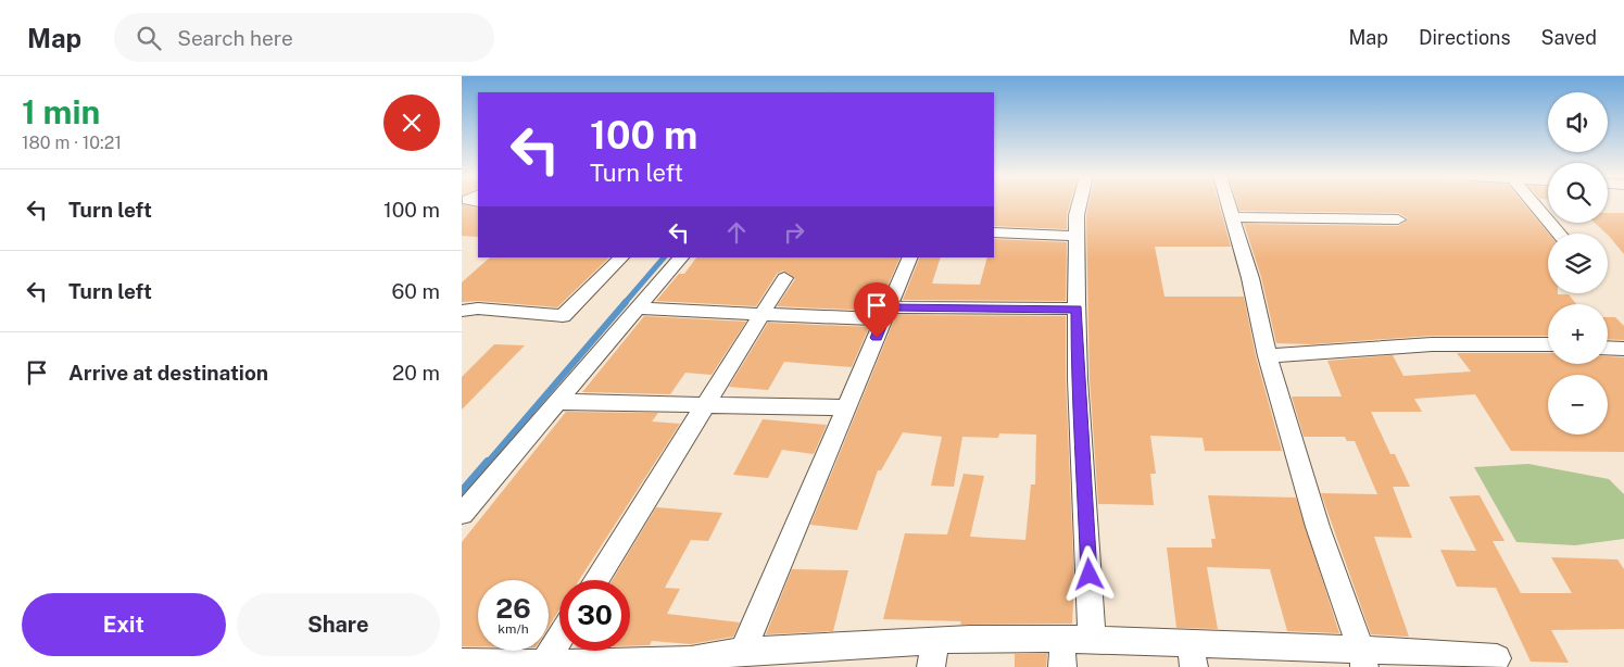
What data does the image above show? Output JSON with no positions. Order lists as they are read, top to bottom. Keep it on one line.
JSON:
{"page":{"header":"Map","search":"Search here","nav":["Map","Directions","Saved"],"heading":["1 min","180 m · 10:21"],"map_buttons":["+","−"],"turn":["100 m","Turn left"],"list":[{"name":"Turn left","value":"100 m"},{"name":"Turn left","value":"60 m"},{"name":"Arrive at destination","value":"20 m"}],"speed":"26 km/h","limit":"30","buttons":["Exit","Share"]}}
